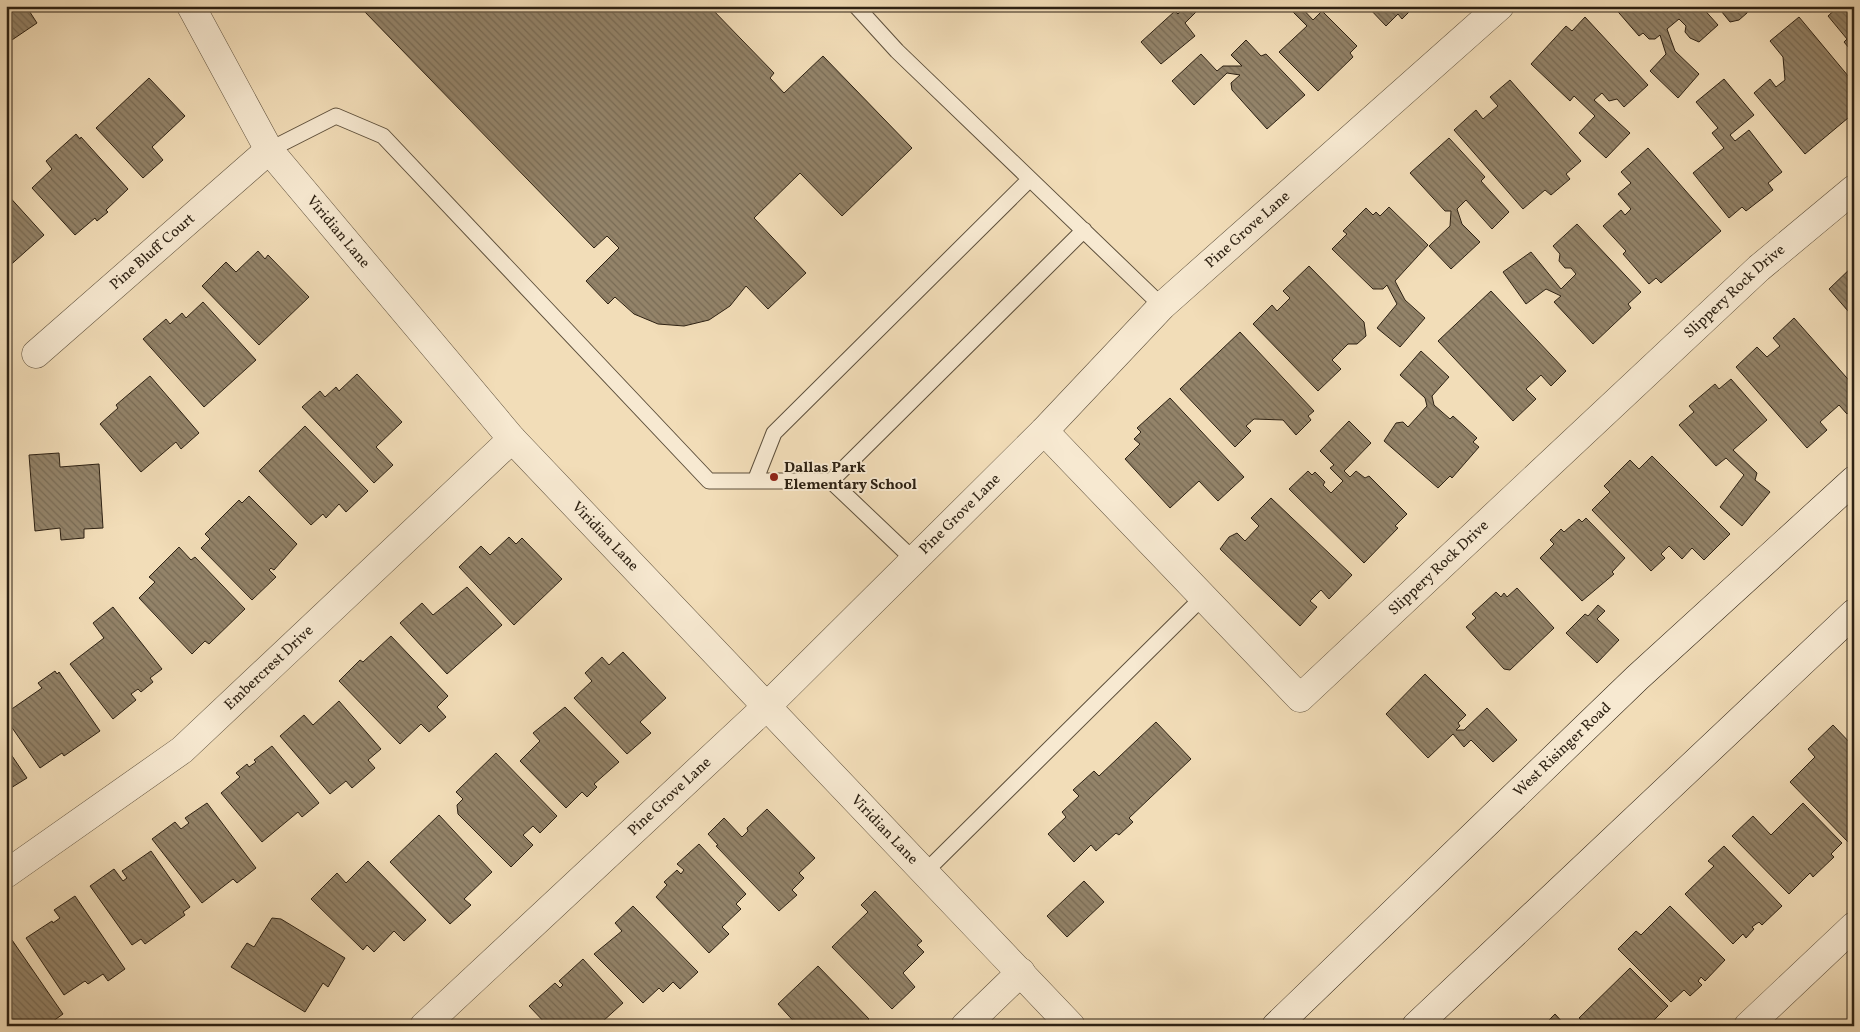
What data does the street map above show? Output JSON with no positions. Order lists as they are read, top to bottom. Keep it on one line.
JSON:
{"streets":{"street":["Pine Grove Lane","Viridian Lane","Pine Bluff Court","Slippery Rock Drive","Embercrest Drive","West Risinger Road"]},"crossings":[["Pine Grove Lane","Viridian Lane"],["Pine Grove Lane","Slippery Rock Drive"],["Viridian Lane","Pine Bluff Court"],["Viridian Lane","Embercrest Drive"]],"places":["Dallas Park Elementary School"]}
